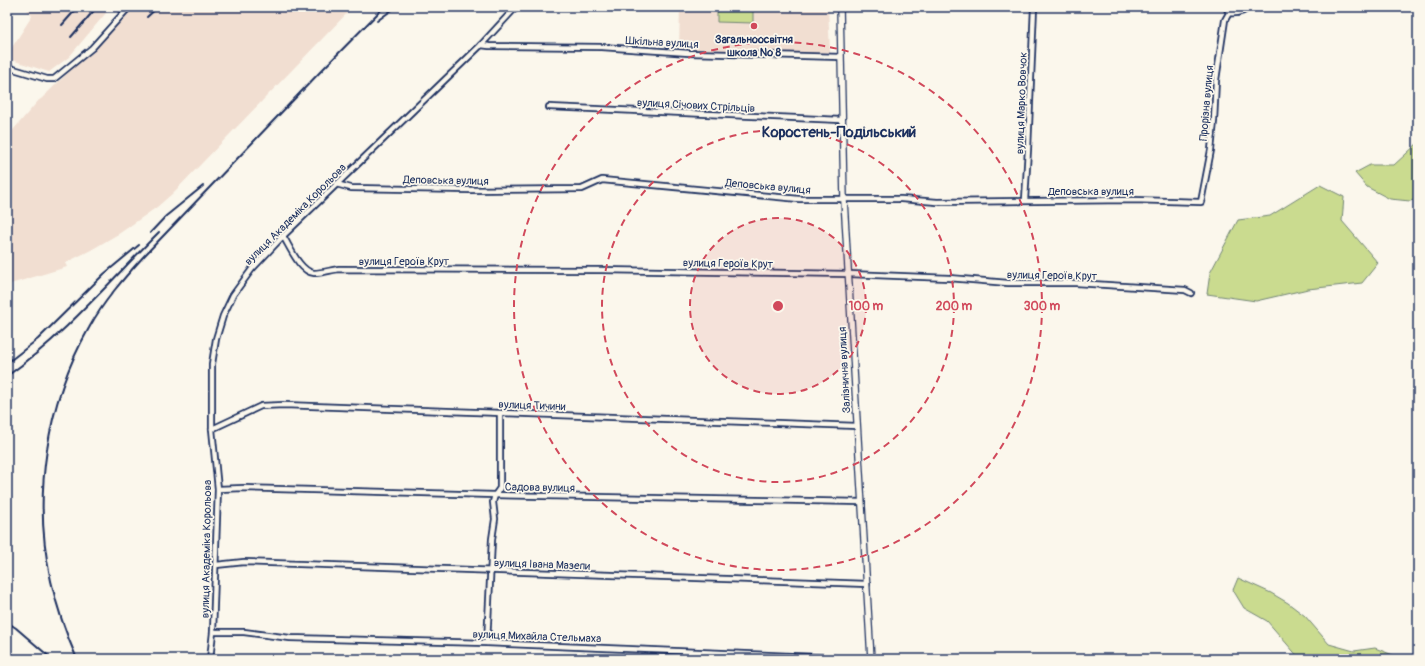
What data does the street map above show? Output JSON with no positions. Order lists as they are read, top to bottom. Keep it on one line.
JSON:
{"streets":{"street":["Шкільна вулиця","вулиця Марко Вовчок","Прорізна вулиця","вулиця Січових Стрільців","Деповська вулиця","вулиця Академіка Корольова","вулиця Героїв Крут","Залізнична вулиця","вулиця Тичини","Садова вулиця","вулиця Івана Мазепи","вулиця Михайла Стельмаха"]},"crossings":[["Шкільна вулиця","вулиця Академіка Корольова"],["Шкільна вулиця","Залізнична вулиця"],["вулиця Марко Вовчок","Деповська вулиця"],["Прорізна вулиця","Деповська вулиця"],["вулиця Січових Стрільців","Залізнична вулиця"],["Деповська вулиця","вулиця Академіка Корольова"],["Деповська вулиця","Залізнична вулиця"],["вулиця Академіка Корольова","вулиця Героїв Крут"],["вулиця Академіка Корольова","вулиця Тичини"],["вулиця Академіка Корольова","Садова вулиця"],["вулиця Академіка Корольова","вулиця Івана Мазепи"],["вулиця Академіка Корольова","вулиця Михайла Стельмаха"],["вулиця Героїв Крут","Залізнична вулиця"],["Залізнична вулиця","вулиця Тичини"],["Залізнична вулиця","Садова вулиця"],["Залізнична вулиця","вулиця Івана Мазепи"]],"districts":["Коростень-Подільський"],"places":["Загальноосвітня школа № 8"],"rings":["100 m","200 m","300 m"]}
